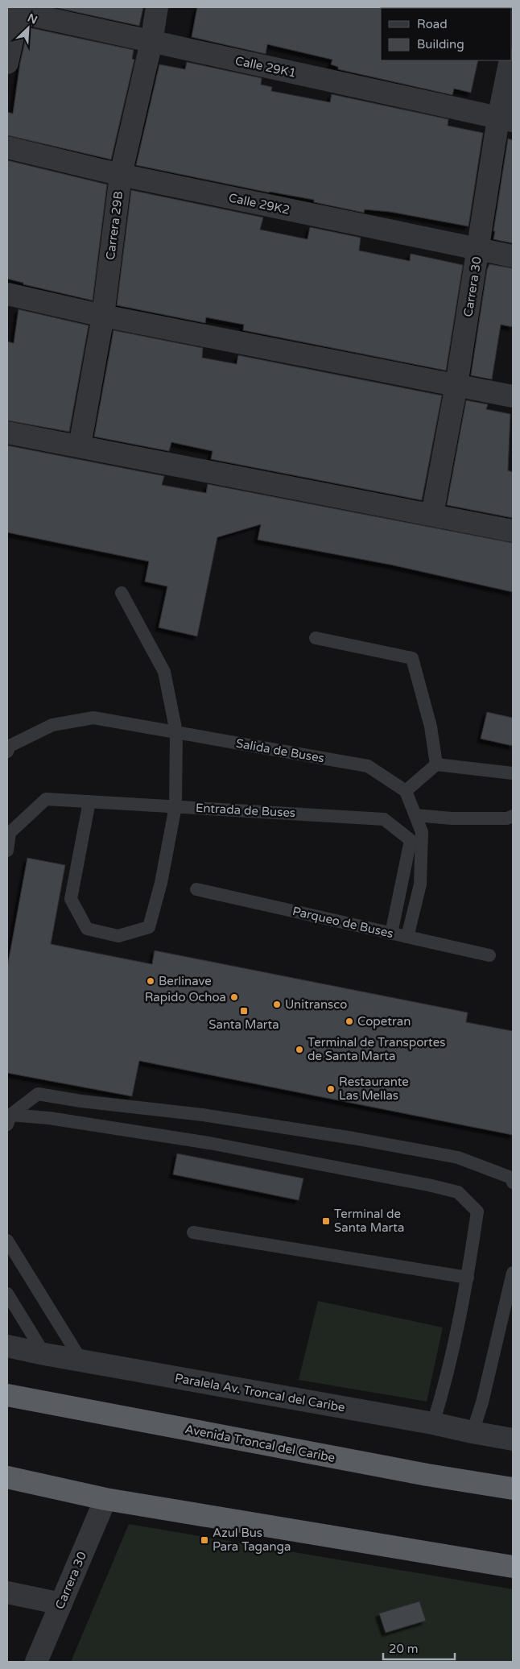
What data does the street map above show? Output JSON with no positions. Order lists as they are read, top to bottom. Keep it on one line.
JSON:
{"streets":{"highway":["Avenida Troncal del Caribe"],"street":["Calle 29K1","Calle 29K2","Carrera 29B","Carrera 30","Paralela Av. Troncal del Caribe"],"lane":["Salida de Buses","Entrada de Buses","Parqueo de Buses"]},"crossings":[["Calle 29K1","Carrera 29B"],["Calle 29K1","Carrera 30"],["Calle 29K2","Carrera 29B"],["Calle 29K2","Carrera 30"],["Entrada de Buses","Parqueo de Buses"]],"places":{"other":["Berlinave","Rapido Ochoa","Unitransco","Copetran","Terminal de Transportes de Santa Marta","Restaurante Las Mellas"],"transit":["Santa Marta","Terminal de Santa Marta","Azul Bus Para Taganga"]},"legend":["Road","Building"],"scale_bar":"20 m","north":"top right"}
